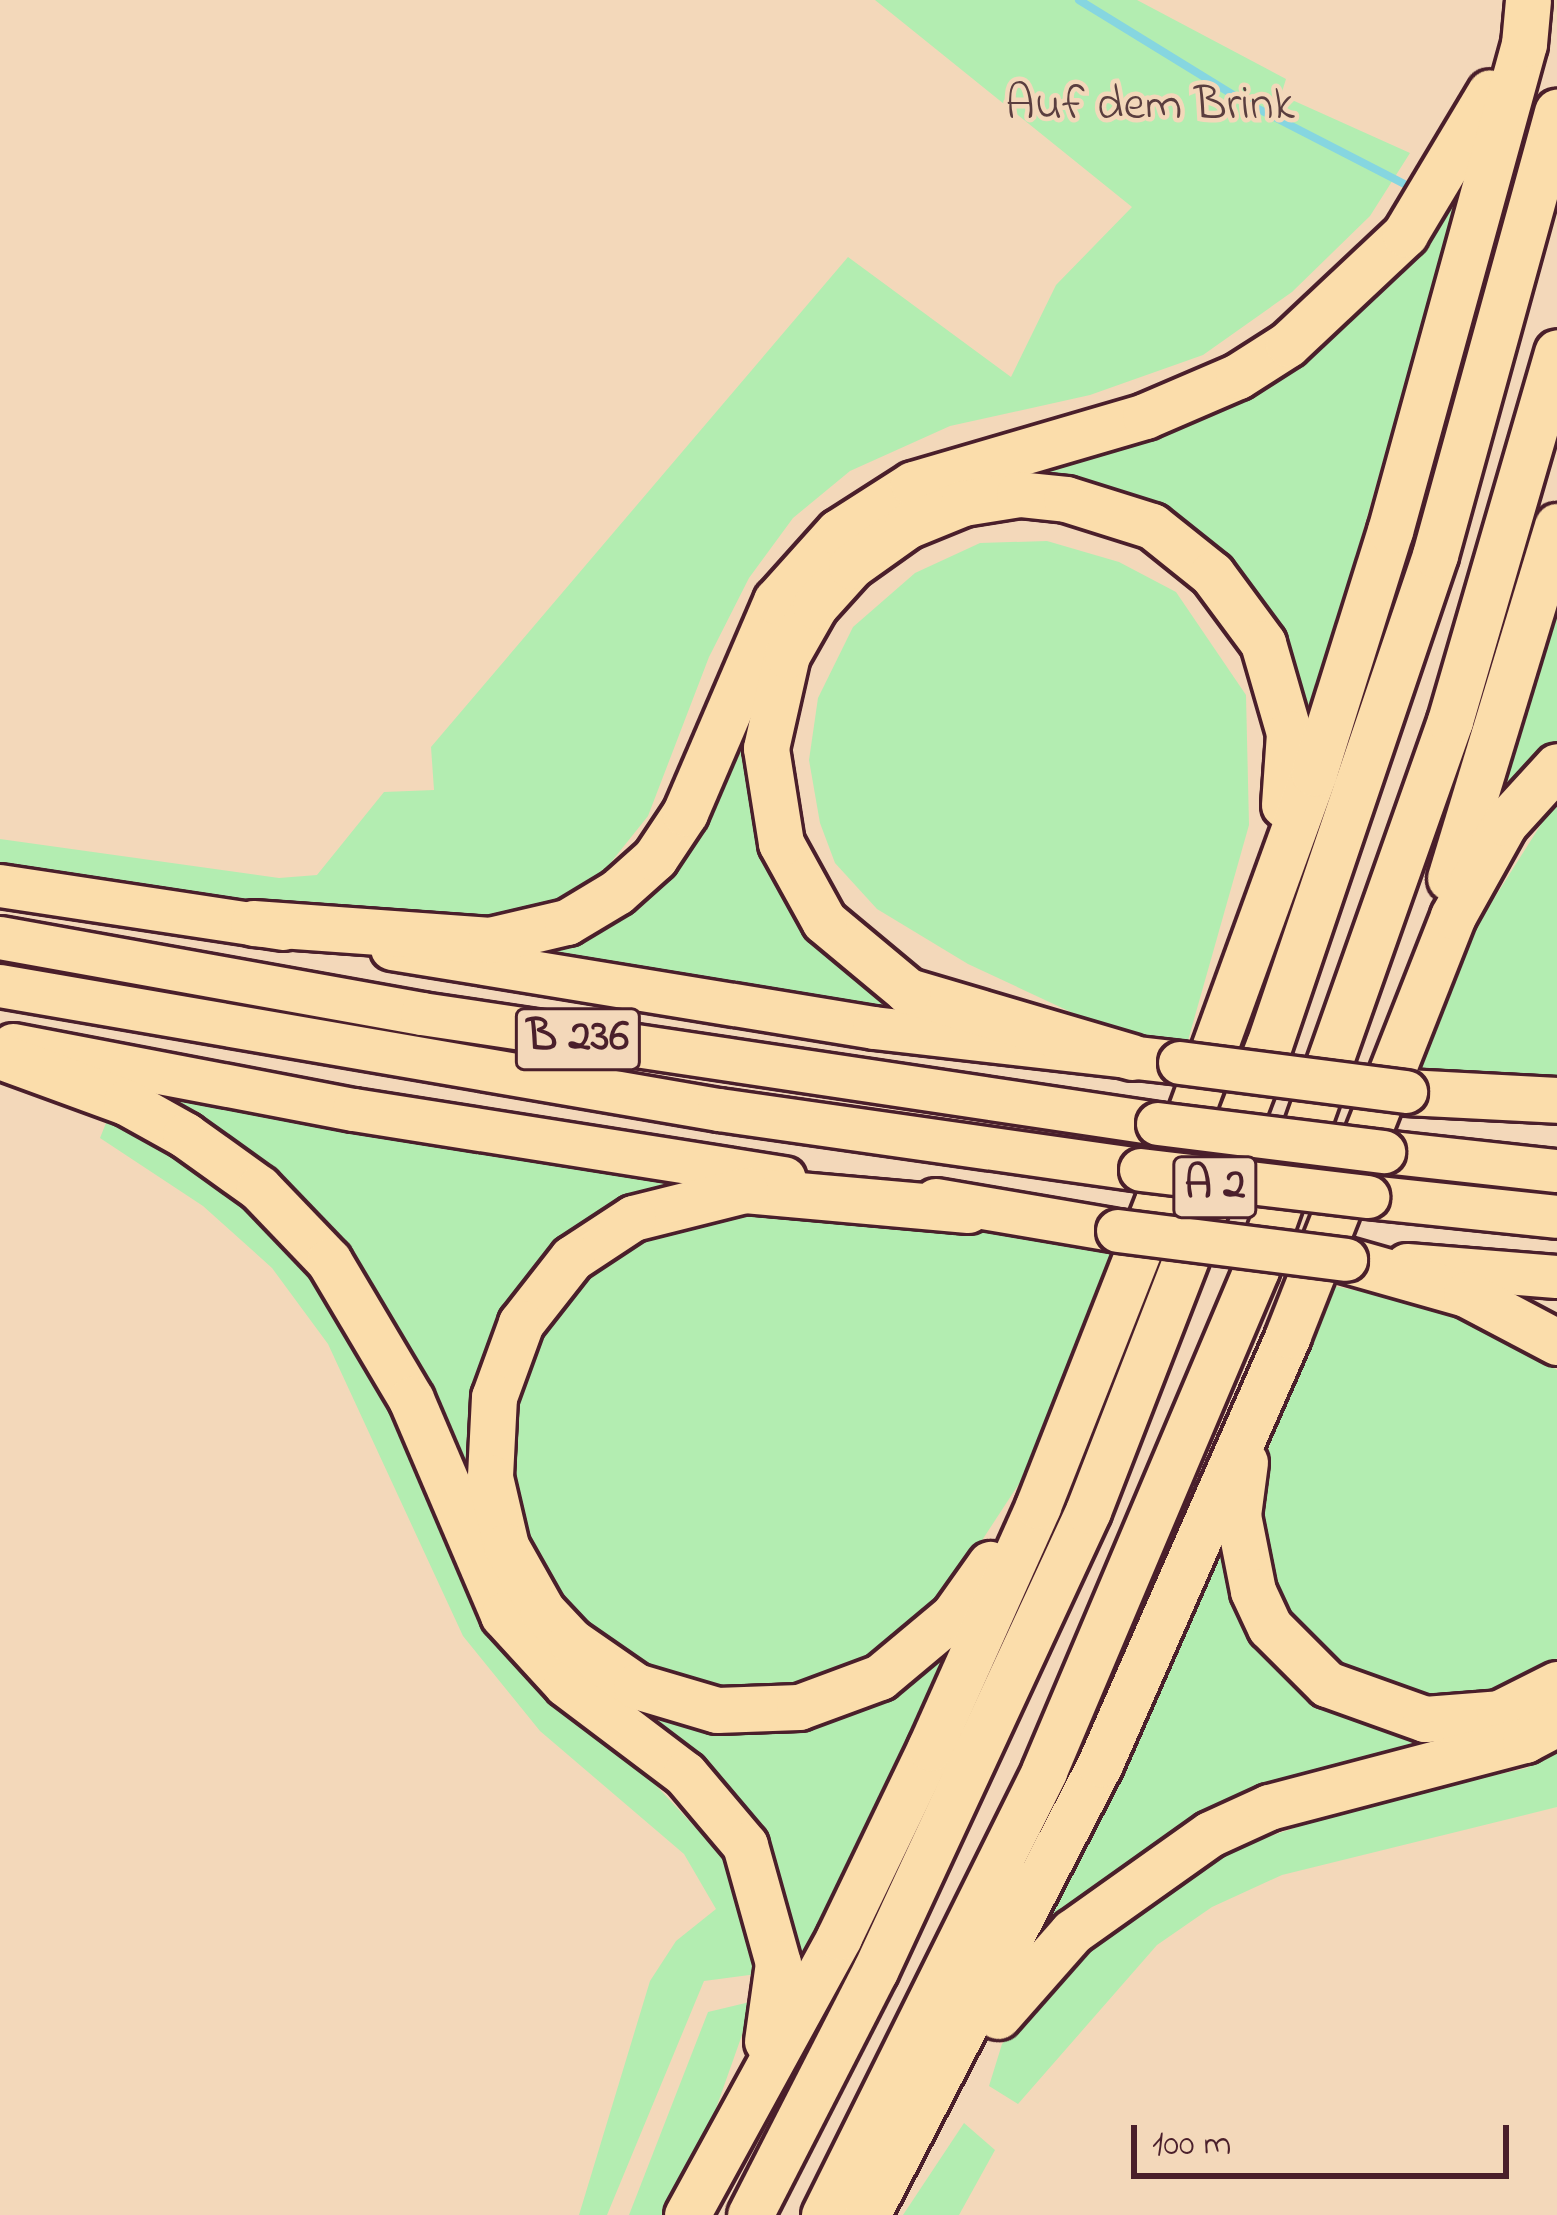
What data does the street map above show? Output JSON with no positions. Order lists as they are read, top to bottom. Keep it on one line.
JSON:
{"streets":{"highway":["B 236","A 2"]},"parks":["Auf dem Brink"],"scale_bar":"100 m"}
